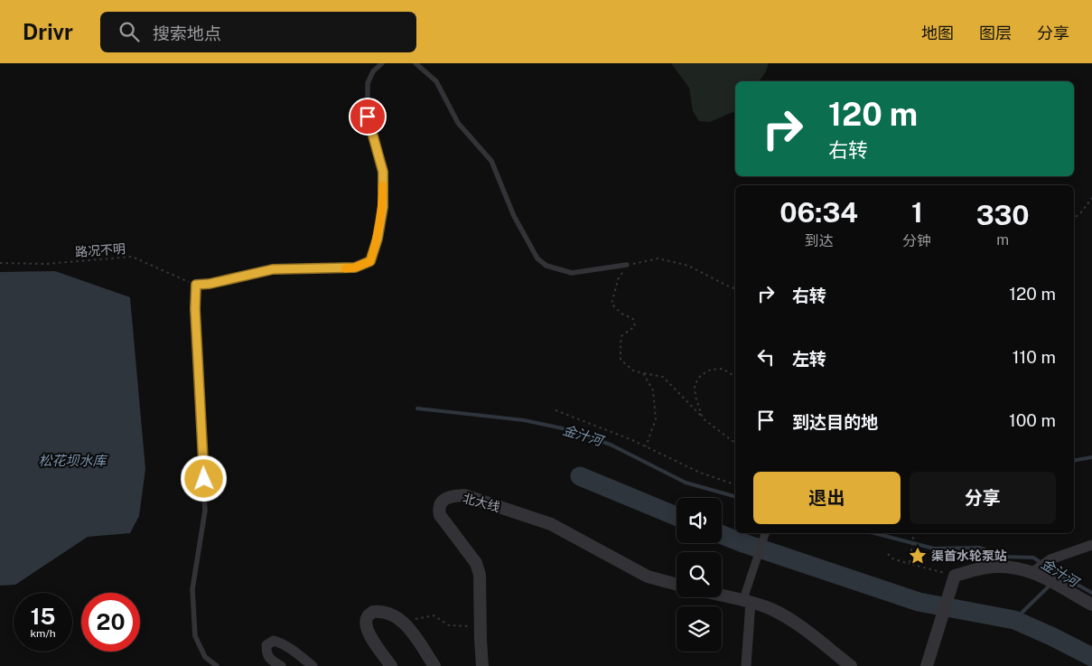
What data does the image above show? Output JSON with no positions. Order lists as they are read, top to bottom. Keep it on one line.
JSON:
{"streets":{"street":["北大线"],"path":["路况不明"]},"water":["金汁河","松花坝水库"],"places":{"place":["渠首水轮泵站"]},"page":{"header":"Drivr","search":"搜索地点","nav":["地图","图层","分享"],"turn":["120 m","右转"],"eta":["06:34","到达","1","分钟","330","m"],"list":[{"name":"右转","value":"120 m"},{"name":"左转","value":"110 m"},{"name":"到达目的地","value":"100 m"}],"buttons":["退出","分享"],"speed":"15 km/h","limit":"20"}}
